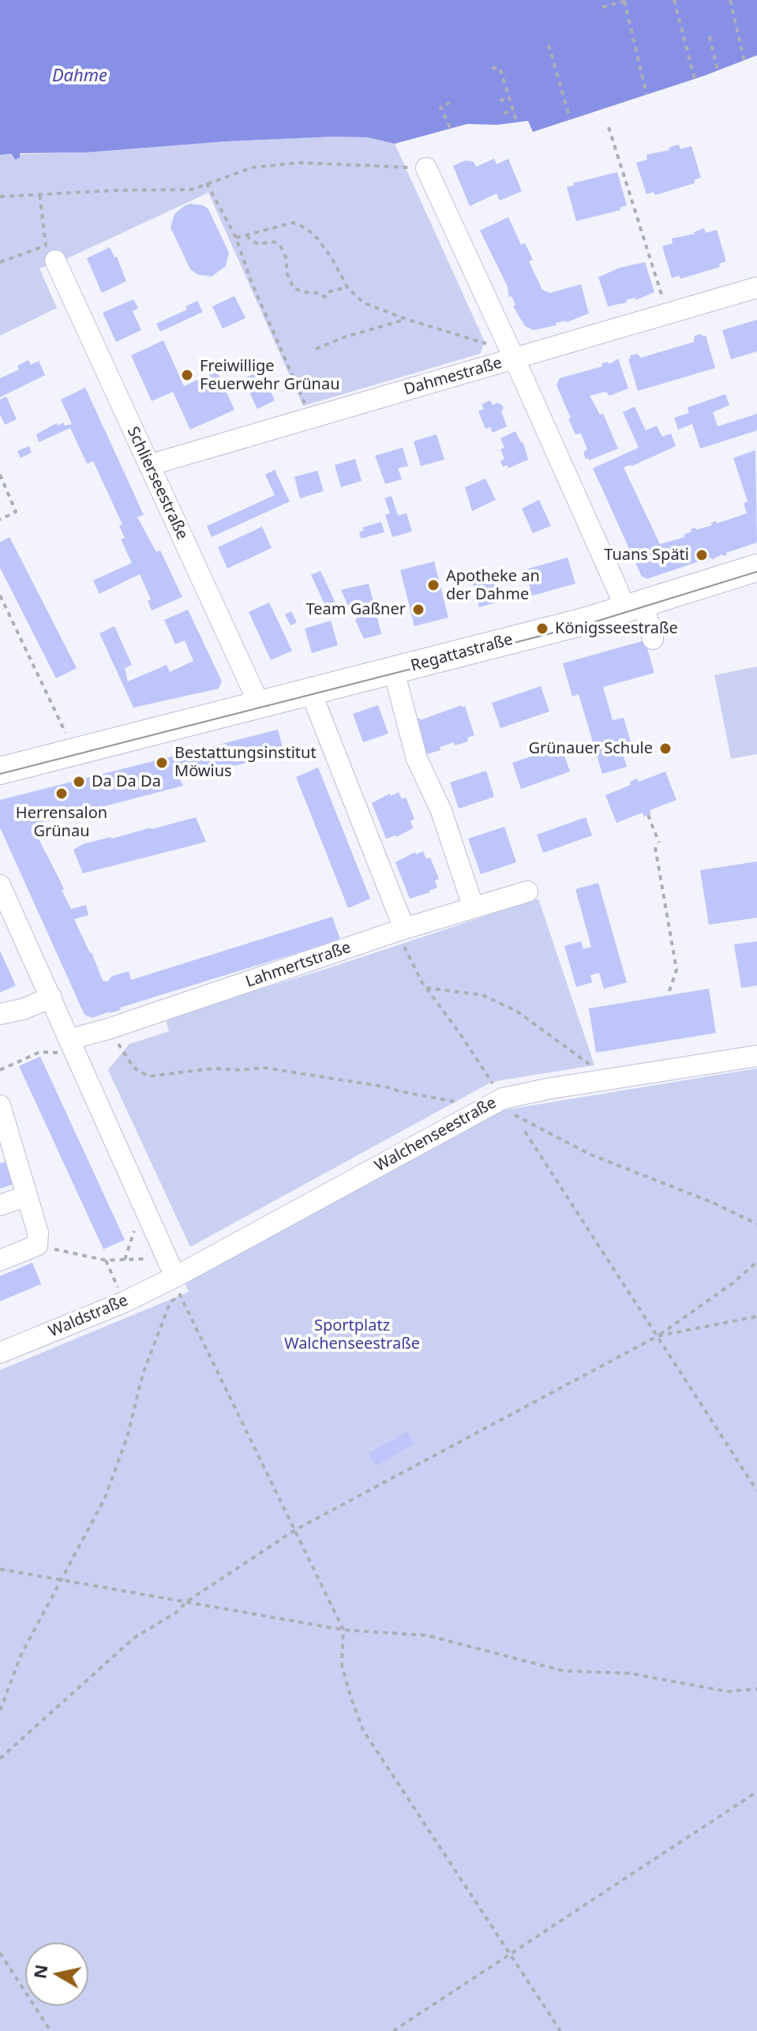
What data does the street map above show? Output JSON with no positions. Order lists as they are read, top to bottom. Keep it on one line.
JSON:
{"streets":{"main road":["Regattastraße"],"street":["Dahmestraße","Schlierseestraße","Lahmertstraße","Walchenseestraße","Waldstraße"]},"crossings":[["Dahmestraße","Schlierseestraße"],["Schlierseestraße","Regattastraße"],["Walchenseestraße","Waldstraße"]],"water":["Dahme"],"parks":["Sportplatz Walchenseestraße"],"places":["Freiwillige Feuerwehr Grünau","Tuans Späti","Apotheke an der Dahme","Team Gaßner","Königsseestraße","Grünauer Schule","Bestattungsinstitut Möwius","Da Da Da","Herrensalon Grünau"],"north":"left"}
